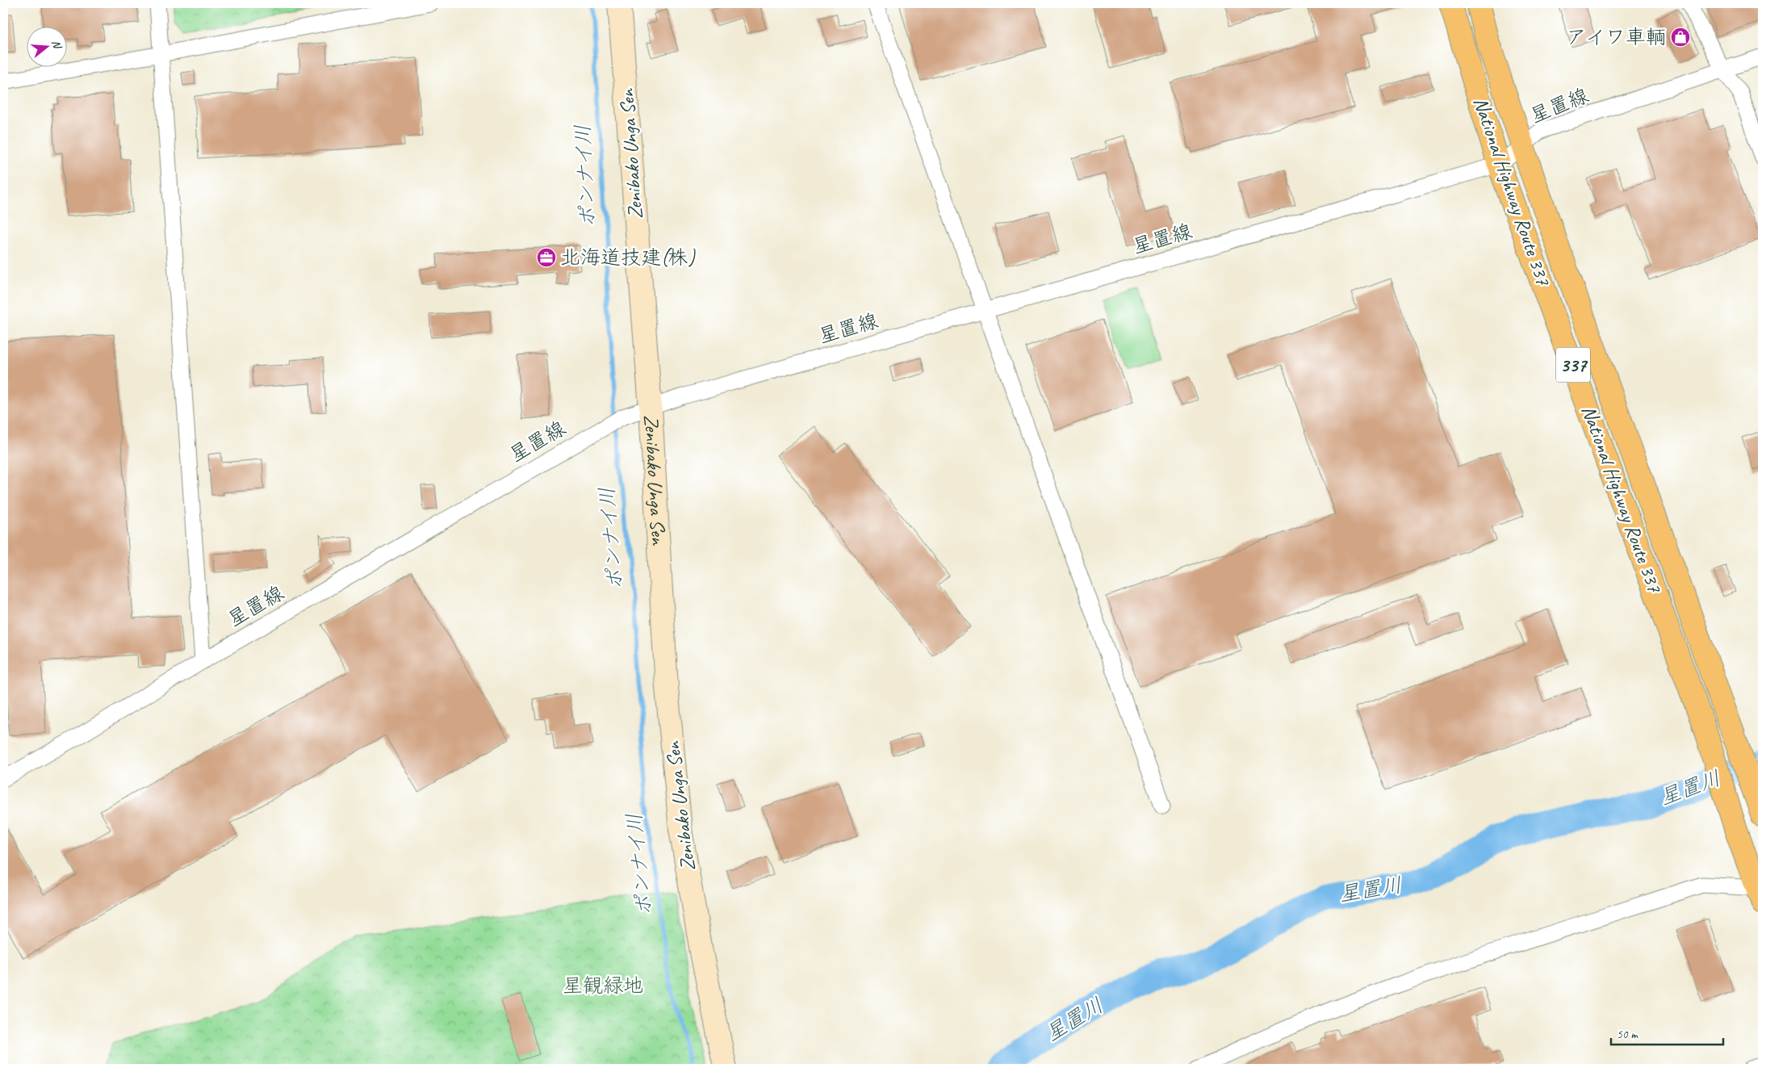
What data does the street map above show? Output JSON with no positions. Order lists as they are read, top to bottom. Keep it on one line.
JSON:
{"streets":{"highway":["National Highway Route 337","337"],"street":["星置線","Zenibako Unga Sen"]},"crossings":[["星置線","Zenibako Unga Sen"],["星置線","National Highway Route 337"]],"water":["ポンナイ川","星置川"],"parks":["星観緑地"],"places":{"shop":["アイワ車輌"],"office":["北海道技建(株)"]},"scale_bar":"50 m","north":"right"}
